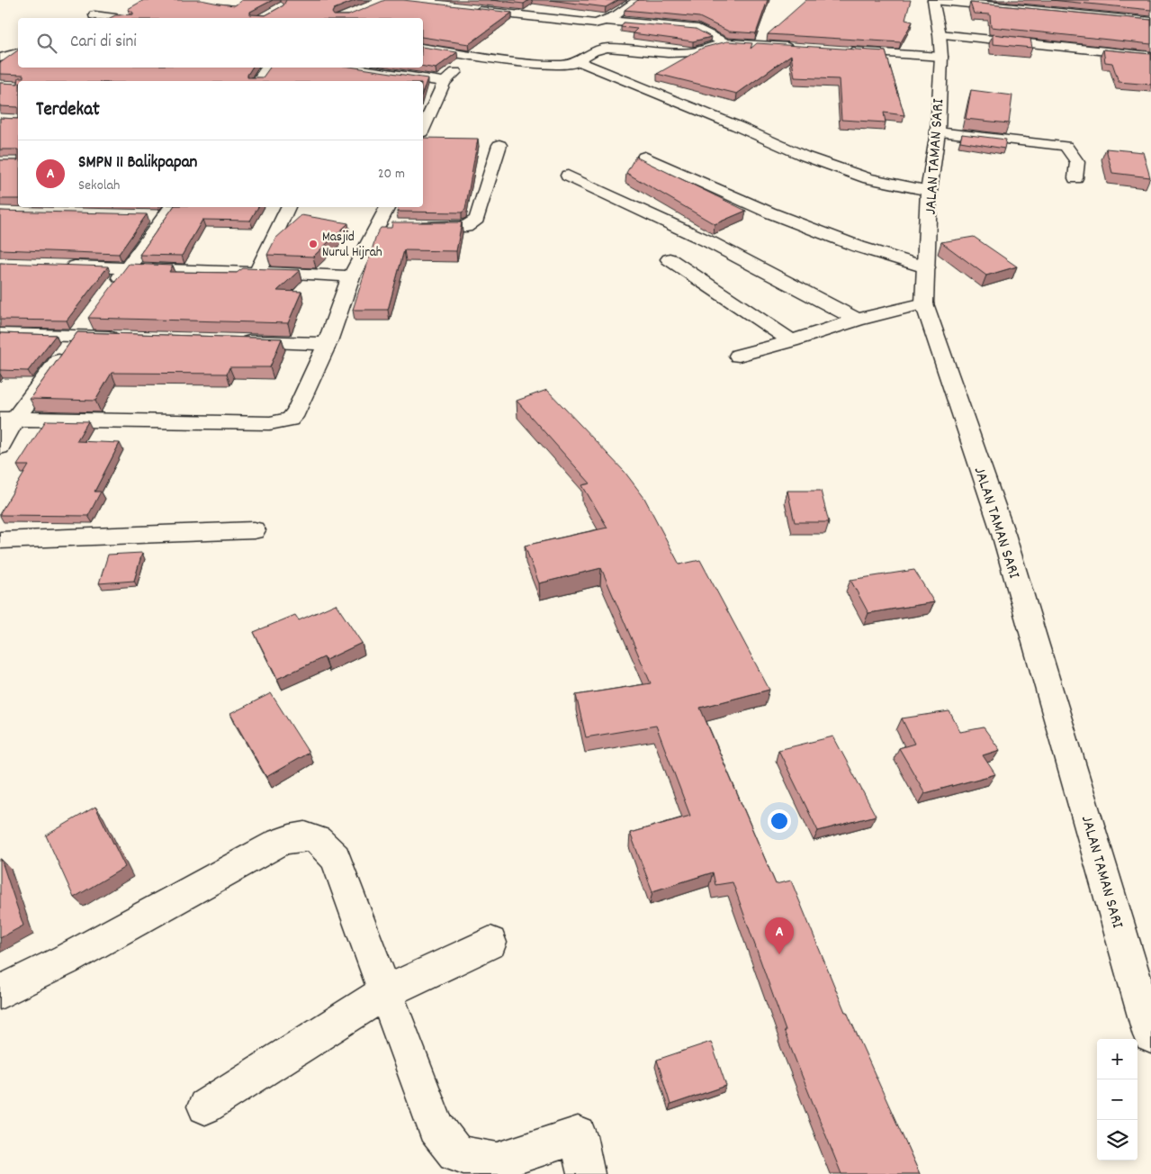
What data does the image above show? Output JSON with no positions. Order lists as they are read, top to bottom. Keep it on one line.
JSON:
{"streets":{"street":["JALAN TAMAN SARI"]},"places":["Masjid Nurul Hijrah"],"page":{"search":"Cari di sini","heading":"Terdekat","list":[{"mark":"A","name":"SMPN 11 Balikpapan","note":"Sekolah","value":"20 m"}],"pins":"A","map_buttons":["+","−"]}}
